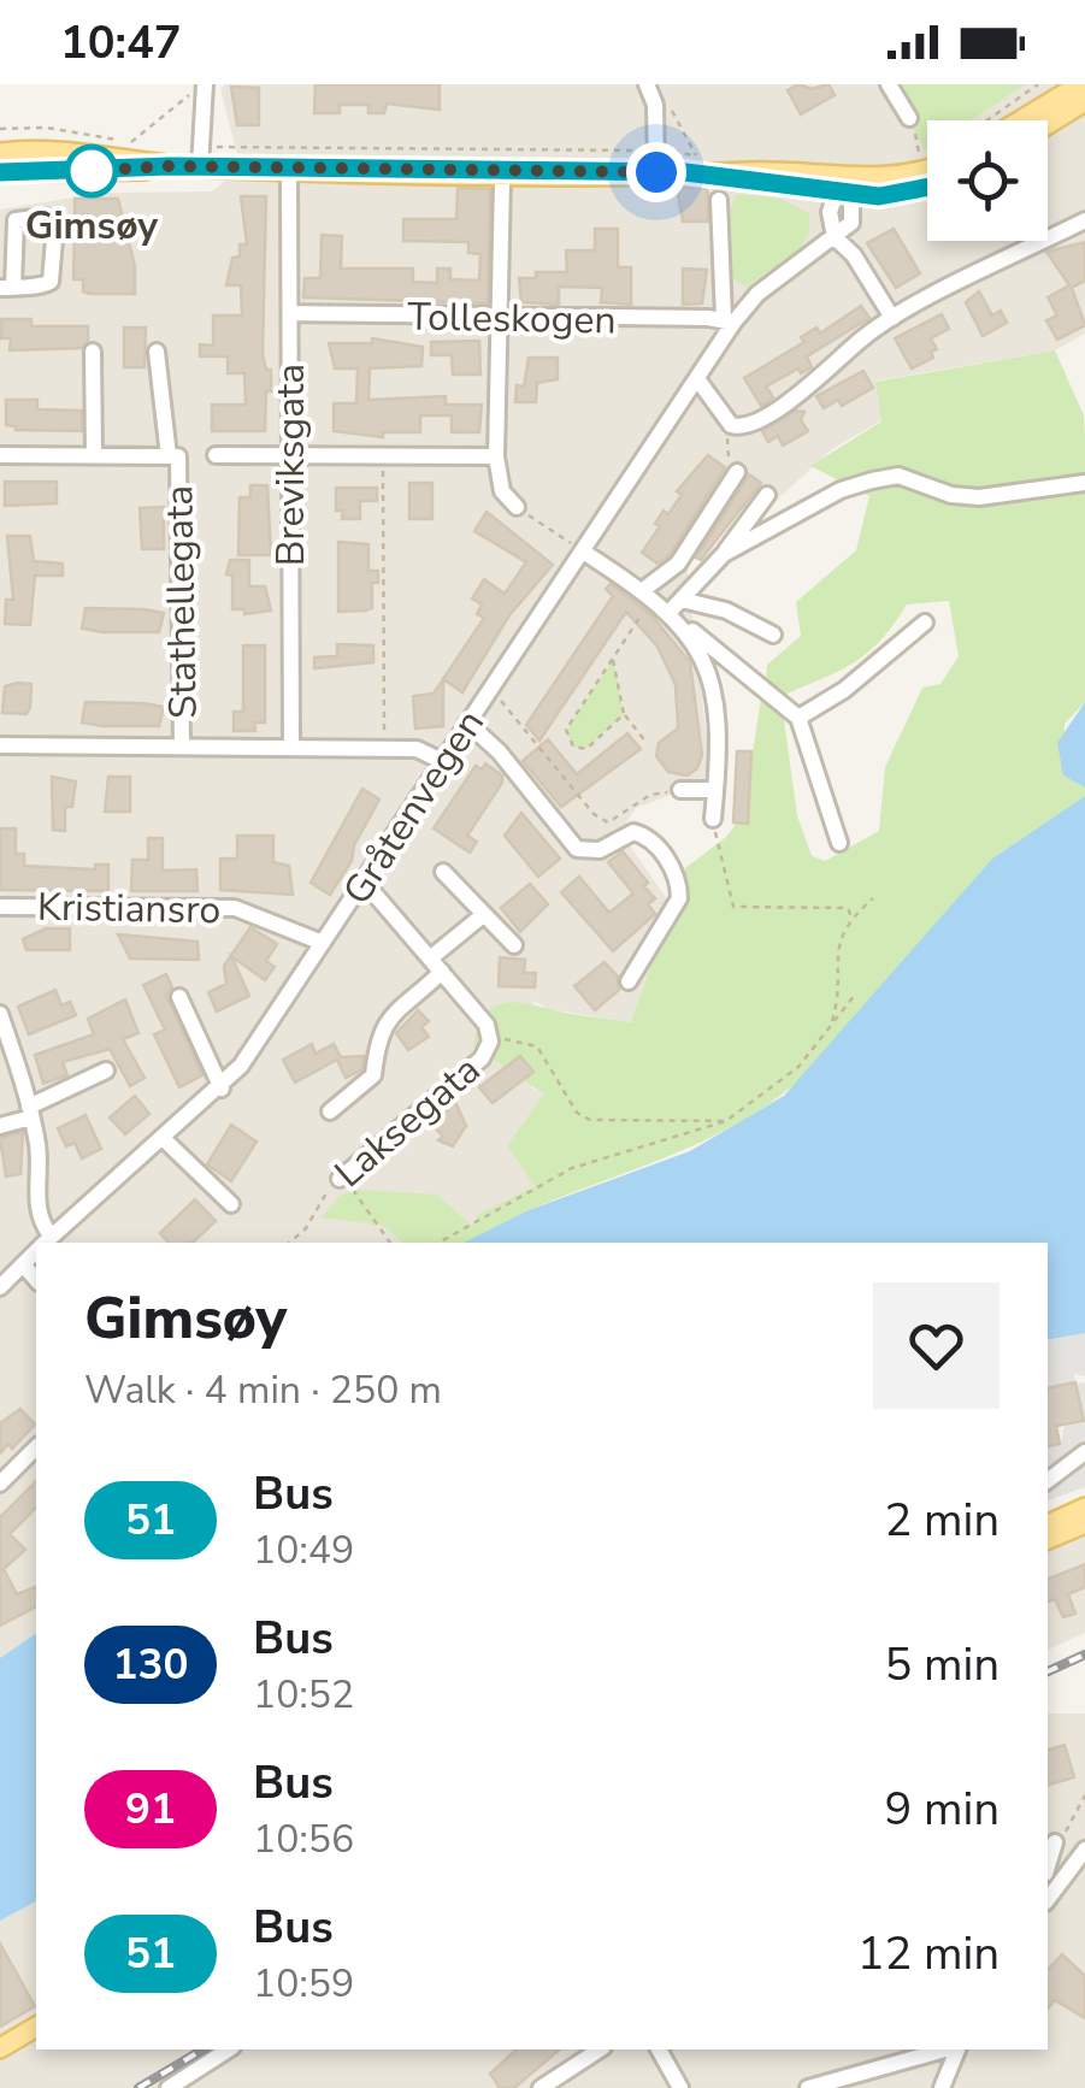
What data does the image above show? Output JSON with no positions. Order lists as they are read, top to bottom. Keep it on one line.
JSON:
{"streets":{"street":["Tolleskogen","Breviksgata","Stathellegata","Gråtenvegen","Kristiansro","Laksegata"]},"crossings":[["Tolleskogen","Breviksgata"],["Tolleskogen","Gråtenvegen"],["Breviksgata","Stathellegata"],["Stathellegata","Gråtenvegen"],["Gråtenvegen","Kristiansro"],["Gråtenvegen","Laksegata"]],"places":["Gimsøy"],"lines":["bus line 51"],"page":{"status":"10:47","heading":["Gimsøy","Walk · 4 min · 250 m"],"list":[{"mark":"51","name":"Bus","note":"10:49","value":"2 min"},{"mark":"130","name":"Bus","note":"10:52","value":"5 min"},{"mark":"91","name":"Bus","note":"10:56","value":"9 min"},{"mark":"51","name":"Bus","note":"10:59","value":"12 min"}]}}
